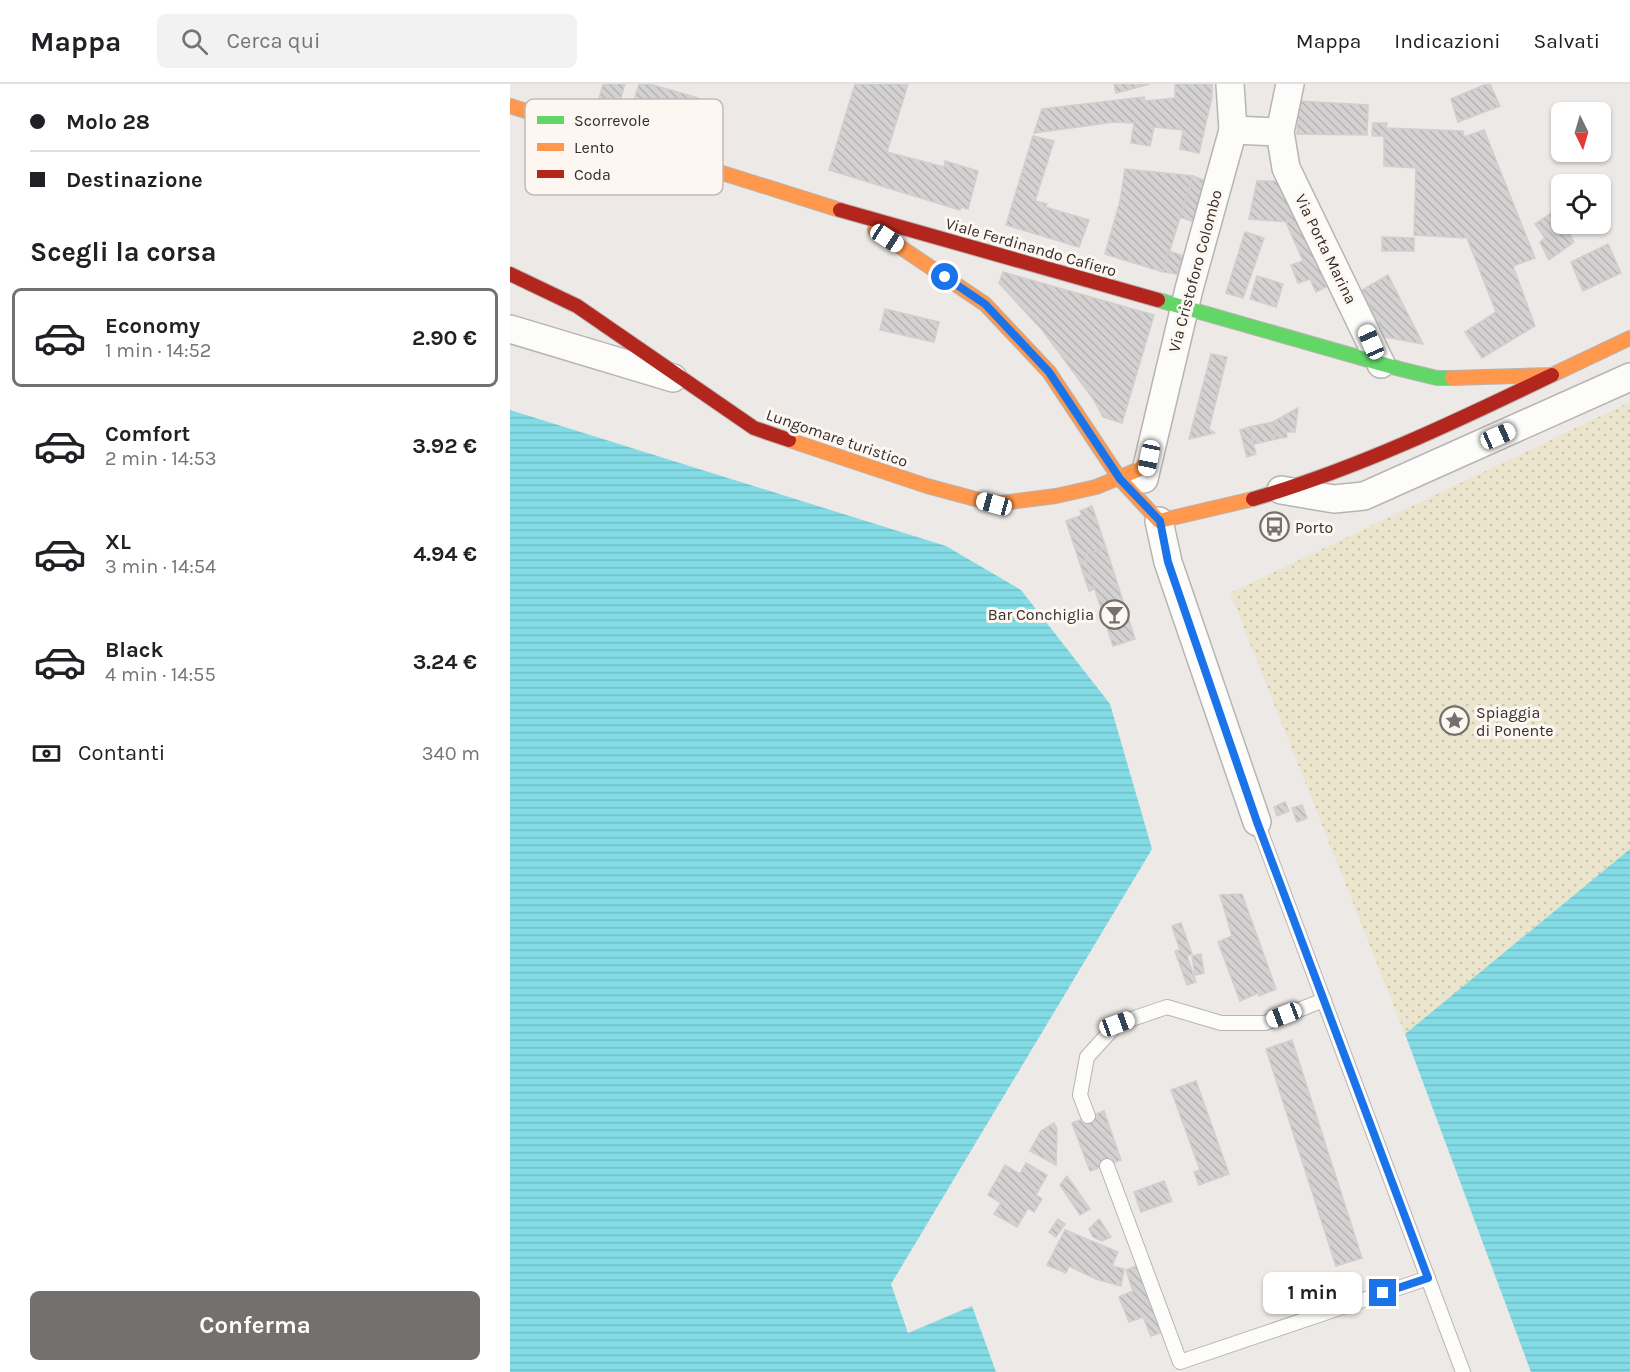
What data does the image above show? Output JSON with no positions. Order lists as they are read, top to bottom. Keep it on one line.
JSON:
{"streets":{"main road":["Viale Ferdinando Cafiero","Lungomare turistico"],"street":["Via Porta Marina","Via Cristoforo Colombo"]},"crossings":[["Viale Ferdinando Cafiero","Via Porta Marina"],["Viale Ferdinando Cafiero","Via Cristoforo Colombo"]],"places":{"bus stop":["Porto"],"bar":["Bar Conchiglia"],"place":["Spiaggia di Ponente"]},"legend":["Scorrevole","Lento","Coda"],"north":"bottom","page":{"header":"Mappa","search":"Cerca qui","nav":["Mappa","Indicazioni","Salvati"],"banner":["Molo 28","Destinazione"],"heading":"Scegli la corsa","list":[{"name":"Economy","note":"1 min · 14:52","value":"2.90 €"},{"name":"Comfort","note":"2 min · 14:53","value":"3.92 €"},{"name":"XL","note":"3 min · 14:54","value":"4.94 €"},{"name":"Black","note":"4 min · 14:55","value":"3.24 €"}],"pay":["Contanti","340 m"],"bubble":"1 min","buttons":"Conferma"}}
